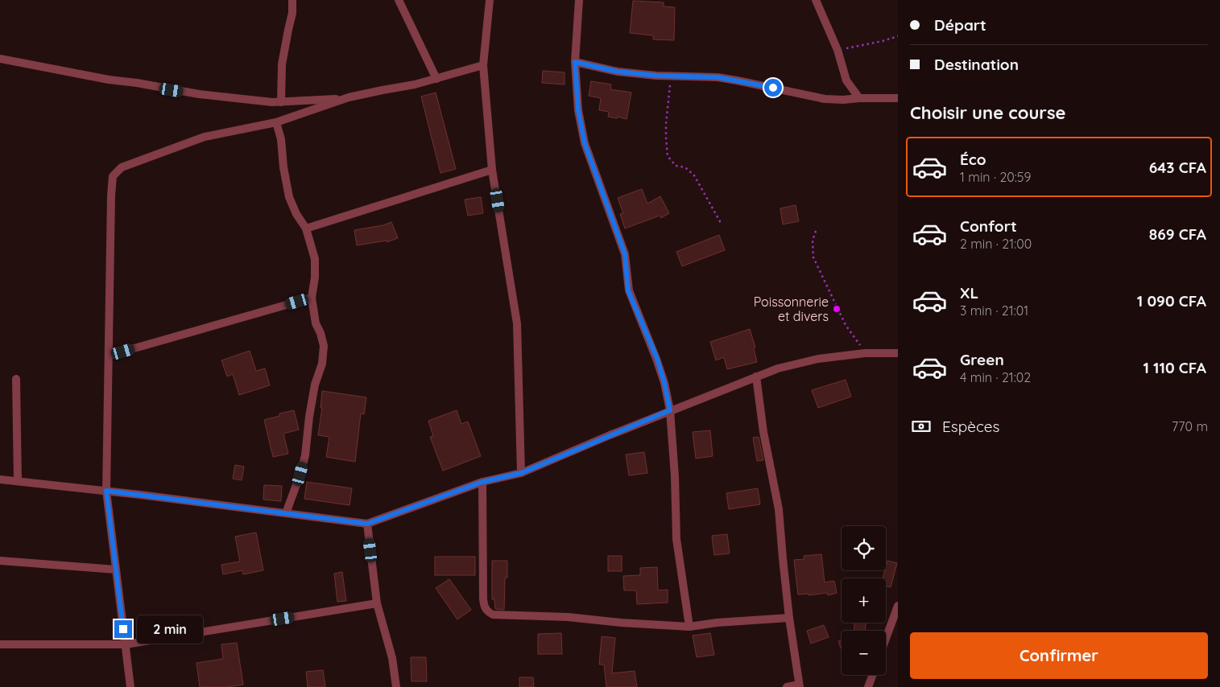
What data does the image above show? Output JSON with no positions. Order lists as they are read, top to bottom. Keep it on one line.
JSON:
{"places":["Poissonnerie et divers"],"page":{"banner":["Départ","Destination"],"heading":"Choisir une course","list":[{"name":"Éco","note":"1 min · 20:59","value":"643 CFA"},{"name":"Confort","note":"2 min · 21:00","value":"869 CFA"},{"name":"XL","note":"3 min · 21:01","value":"1 090 CFA"},{"name":"Green","note":"4 min · 21:02","value":"1 110 CFA"}],"pay":["Espèces","770 m"],"map_buttons":["+","−"],"bubble":"2 min","buttons":"Confirmer"}}
